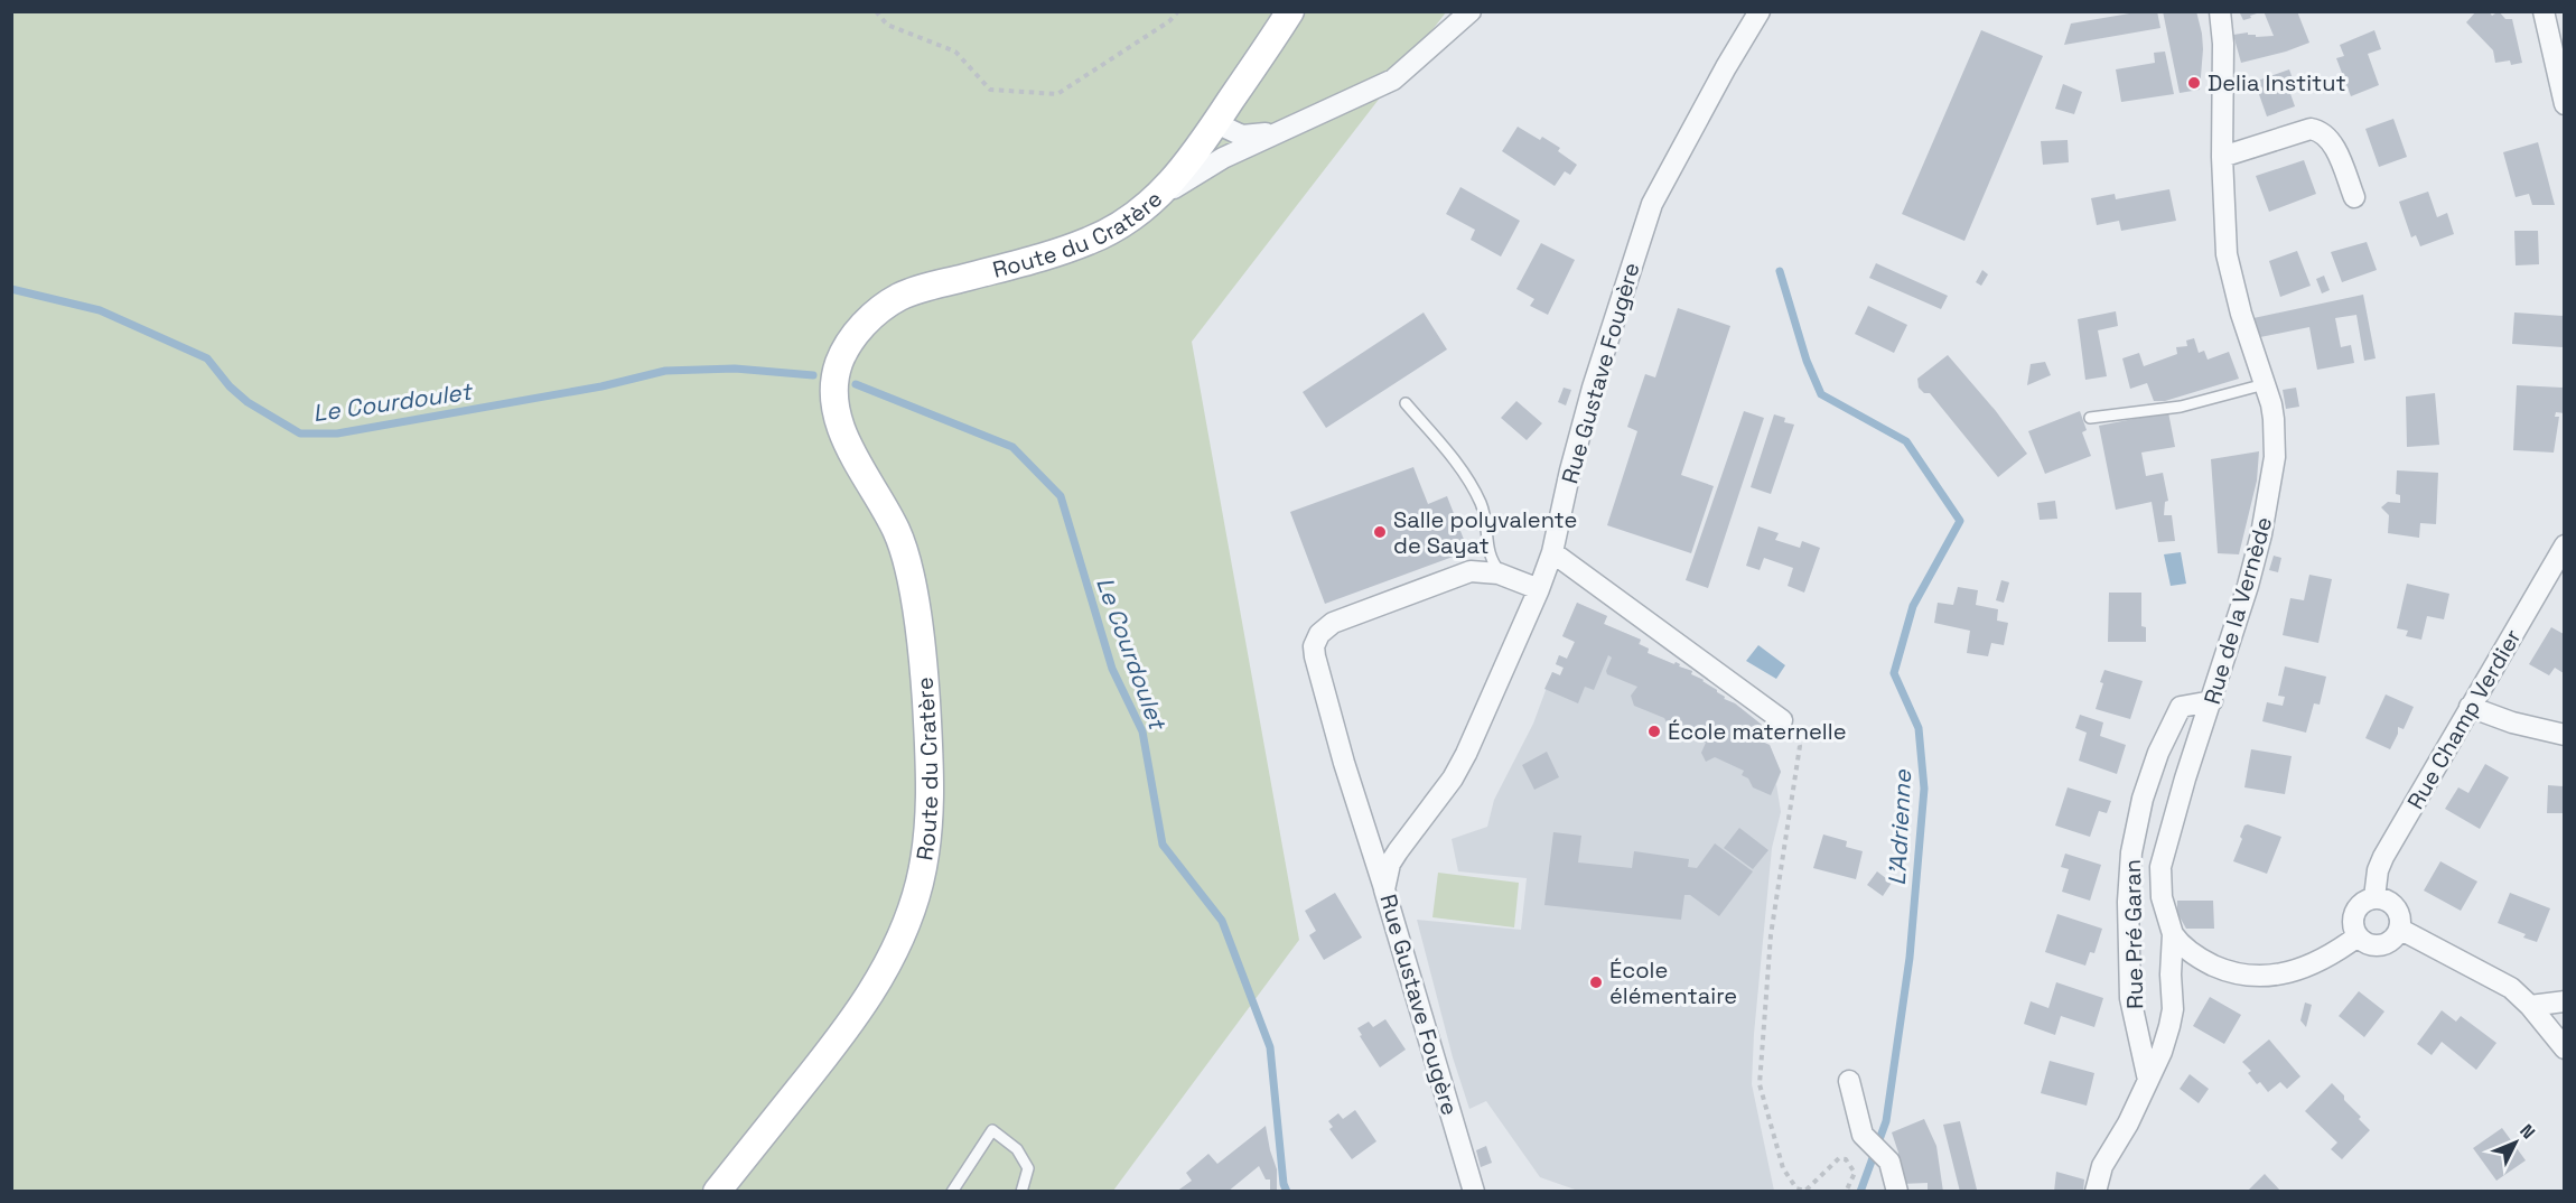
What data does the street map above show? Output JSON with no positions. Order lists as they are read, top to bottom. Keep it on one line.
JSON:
{"streets":{"main road":["Route du Cratère"],"street":["Rue Gustave Fougère","Rue de la Vernède","Rue Champ Verdier","Rue Pré Garan"]},"crossings":[["Rue de la Vernède","Rue Pré Garan"]],"water":["Le Courdoulet","L'Adrienne"],"places":["Delia Institut","Salle polyvalente de Sayat","École maternelle","École élémentaire"],"north":"top right"}
